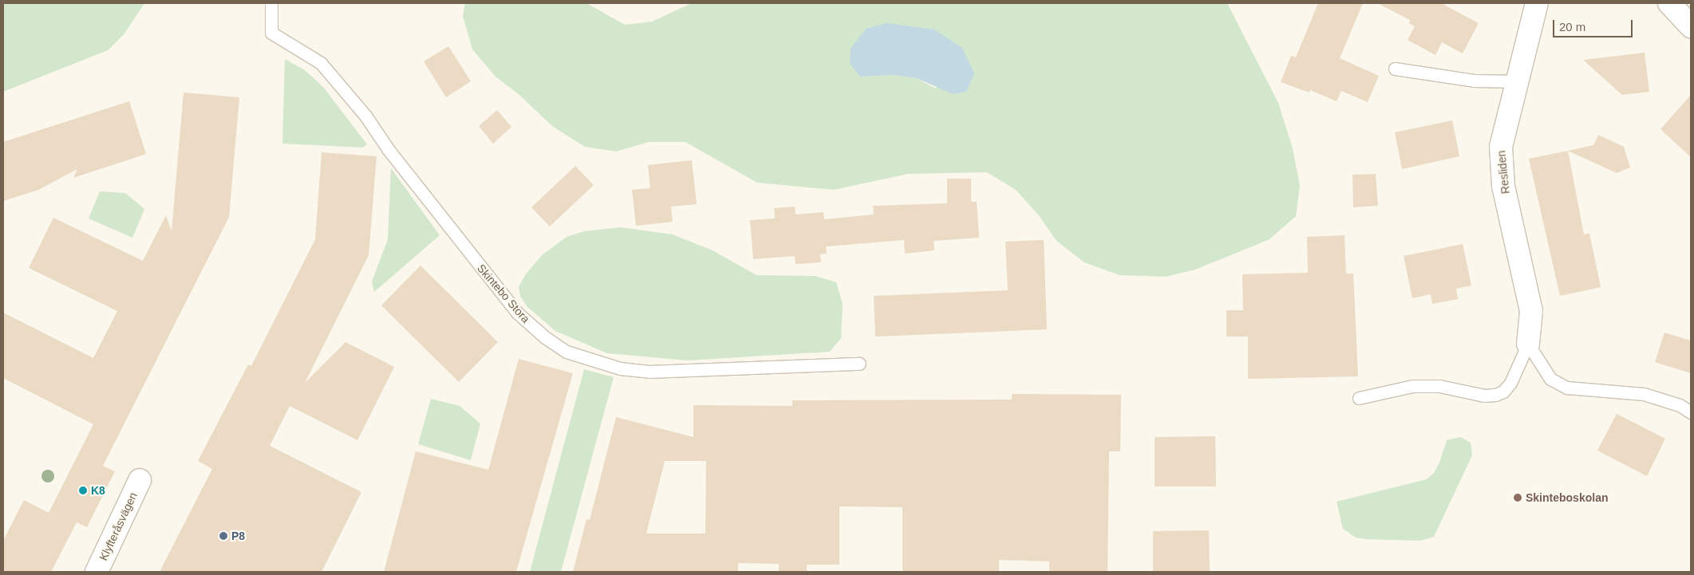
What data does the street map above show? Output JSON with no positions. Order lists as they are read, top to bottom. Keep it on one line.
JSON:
{"streets":{"street":["Resliden","Klyfteråsvägen"],"lane":["Skintebo Stora"]},"places":["K8","Skinteboskolan","P8"],"scale_bar":"20 m"}
